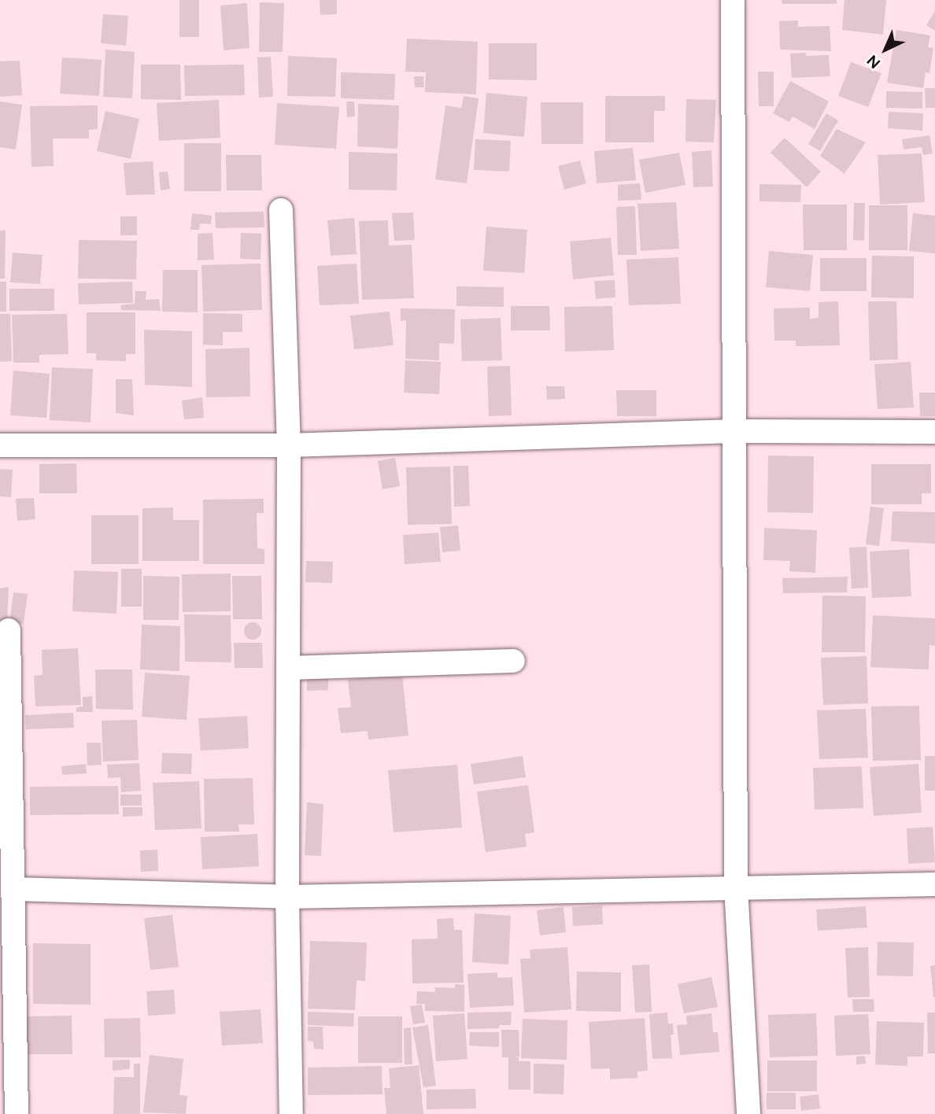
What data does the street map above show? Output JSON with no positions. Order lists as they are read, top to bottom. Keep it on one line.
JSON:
{"north":"bottom left"}
